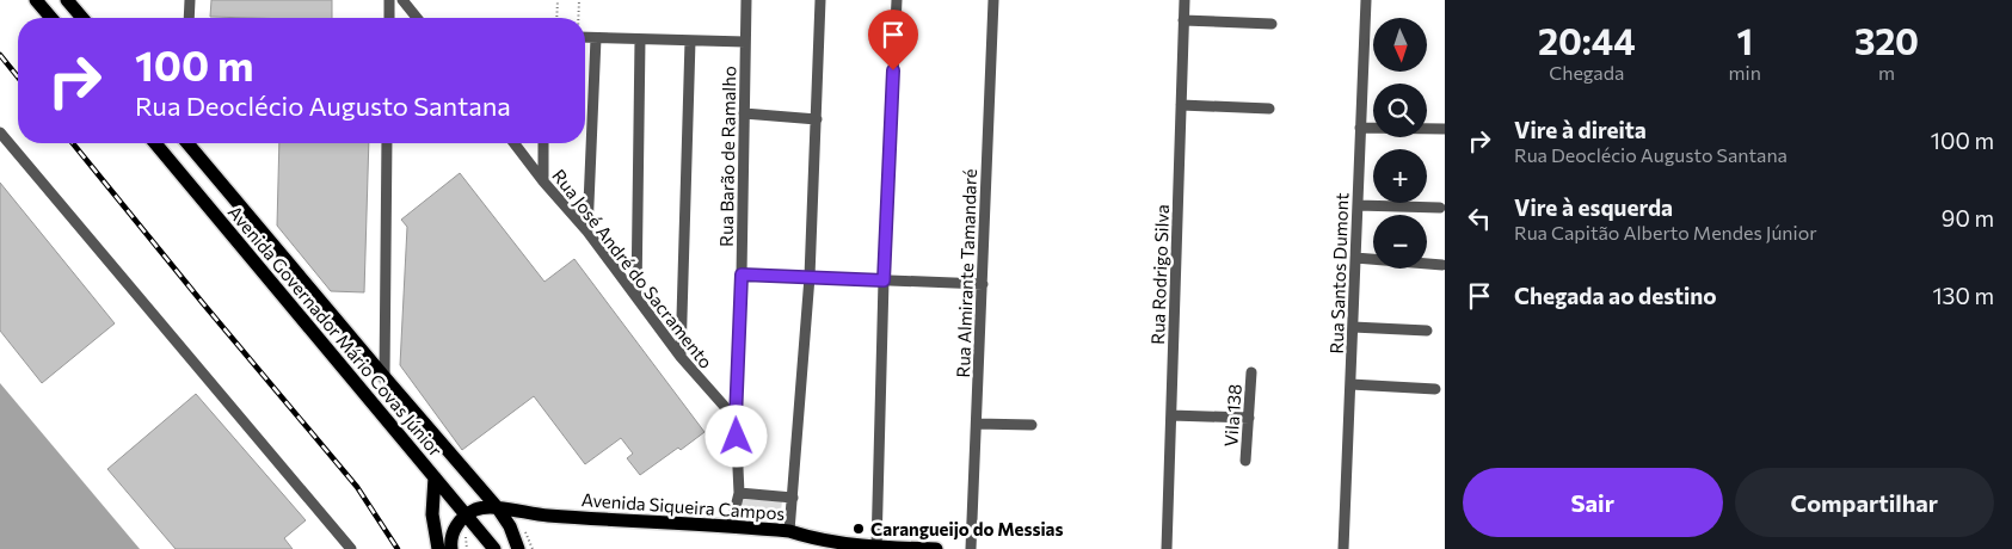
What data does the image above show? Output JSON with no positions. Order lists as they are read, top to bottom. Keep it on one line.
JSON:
{"streets":{"main road":["Avenida Governador Mário Covas Júnior","Avenida Siqueira Campos"],"street":["Rua Barão de Ramalho","Rua José André do Sacramento","Rua Almirante Tamandaré","Rua Santos Dumont","Rua Rodrigo Silva","Vila 138"]},"crossings":[["Rua Barão de Ramalho","Rua José André do Sacramento"],["Rua Barão de Ramalho","Avenida Siqueira Campos"],["Avenida Governador Mário Covas Júnior","Avenida Siqueira Campos"]],"places":["Carangueijo do Messias"],"north":"bottom","page":{"eta":["20:44","Chegada","1","min","320","m"],"map_buttons":["+","−"],"turn":["100 m","Rua Deoclécio Augusto Santana"],"list":[{"name":"Vire à direita","note":"Rua Deoclécio Augusto Santana","value":"100 m"},{"name":"Vire à esquerda","note":"Rua Capitão Alberto Mendes Júnior","value":"90 m"},{"name":"Chegada ao destino","value":"130 m"}],"buttons":["Sair","Compartilhar"]}}
